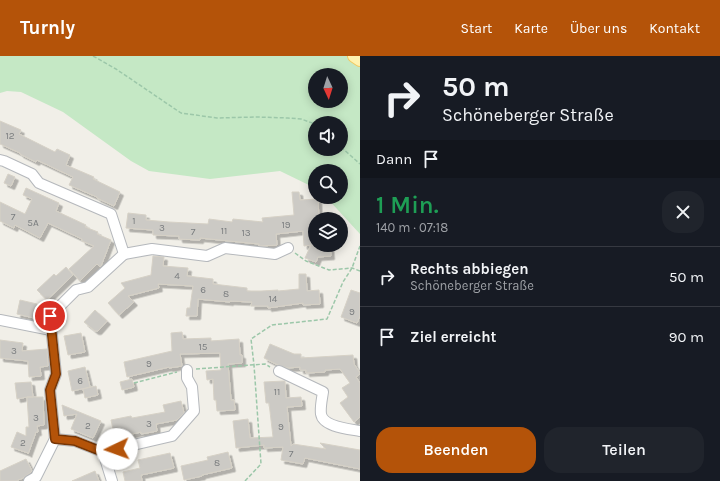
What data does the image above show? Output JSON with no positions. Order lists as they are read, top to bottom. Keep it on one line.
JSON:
{"house_numbers":["12","7","1","5A","19","3","11","7","13","4","6","8","14","9","15","3","9","6","11","3","3","2","9","2","7","8"],"north":"bottom","page":{"header":"Turnly","nav":["Start","Karte","Über uns","Kontakt"],"turn":["50 m","Schöneberger Straße"],"then":"Dann","heading":["1 Min.","140 m · 07:18"],"list":[{"name":"Rechts abbiegen","note":"Schöneberger Straße","value":"50 m"},{"name":"Ziel erreicht","value":"90 m"}],"buttons":["Beenden","Teilen"]}}
